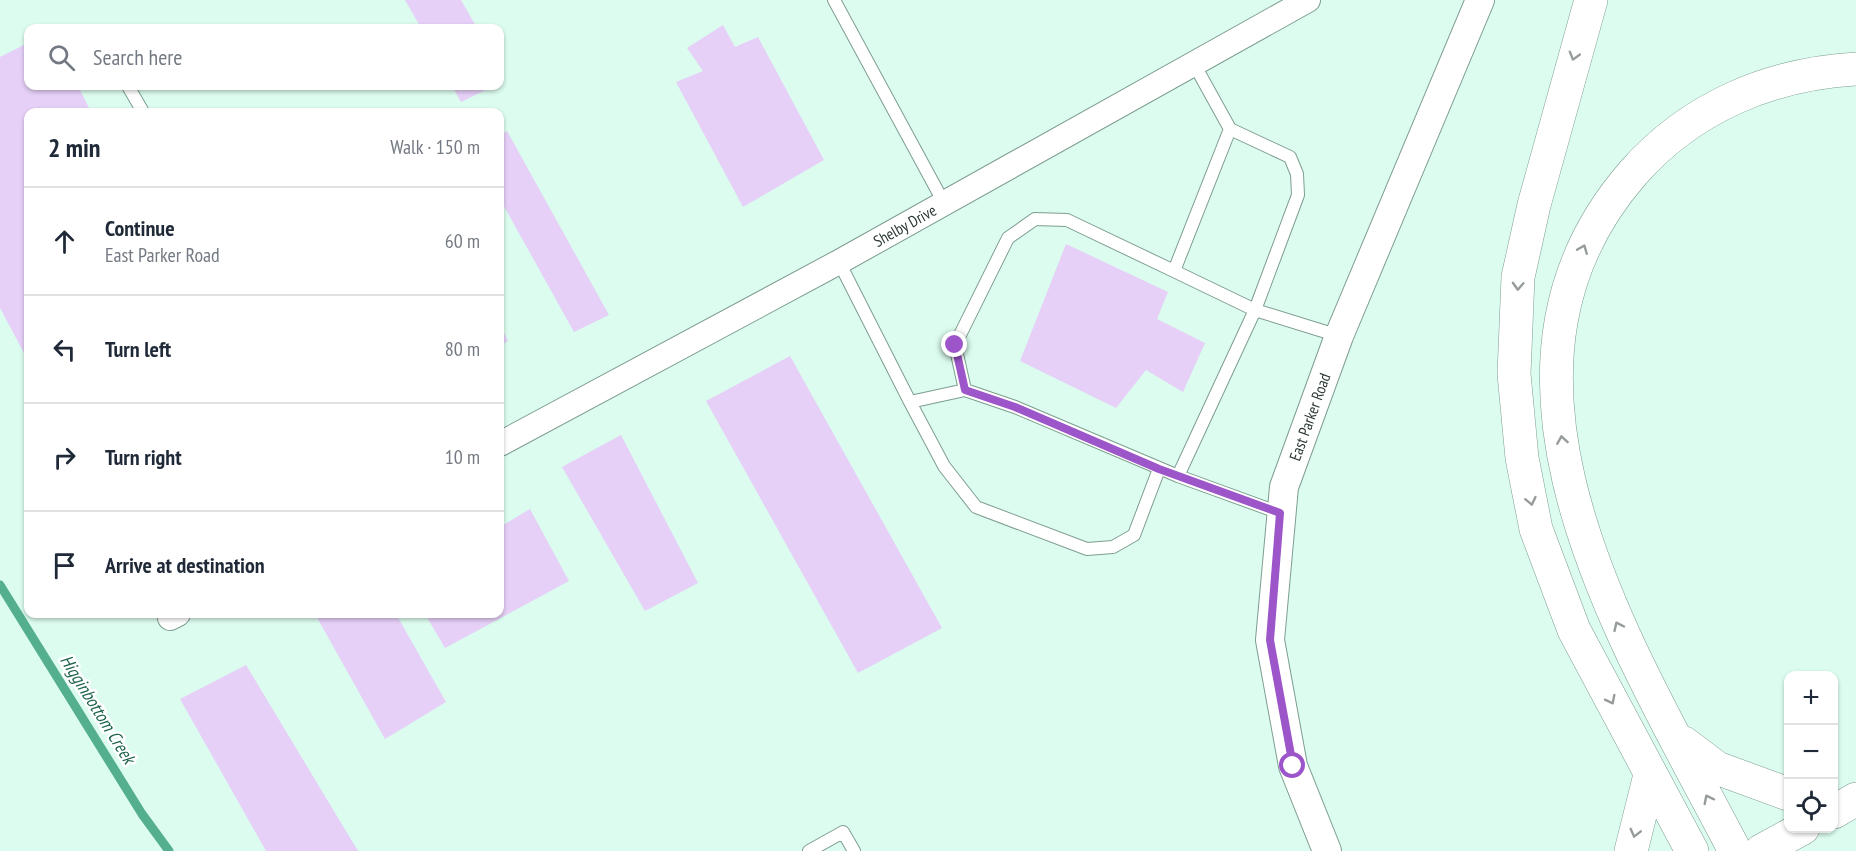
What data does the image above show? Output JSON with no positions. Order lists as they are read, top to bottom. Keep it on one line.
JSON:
{"streets":{"street":["Shelby Drive","East Parker Road"]},"water":["Higginbottom Creek"],"page":{"search":"Search here","heading":["2 min","Walk · 150 m"],"list":[["Continue","East Parker Road","60 m"],["Turn left","80 m"],["Turn right","10 m"],"Arrive at destination"],"map_buttons":["+","−"]}}
